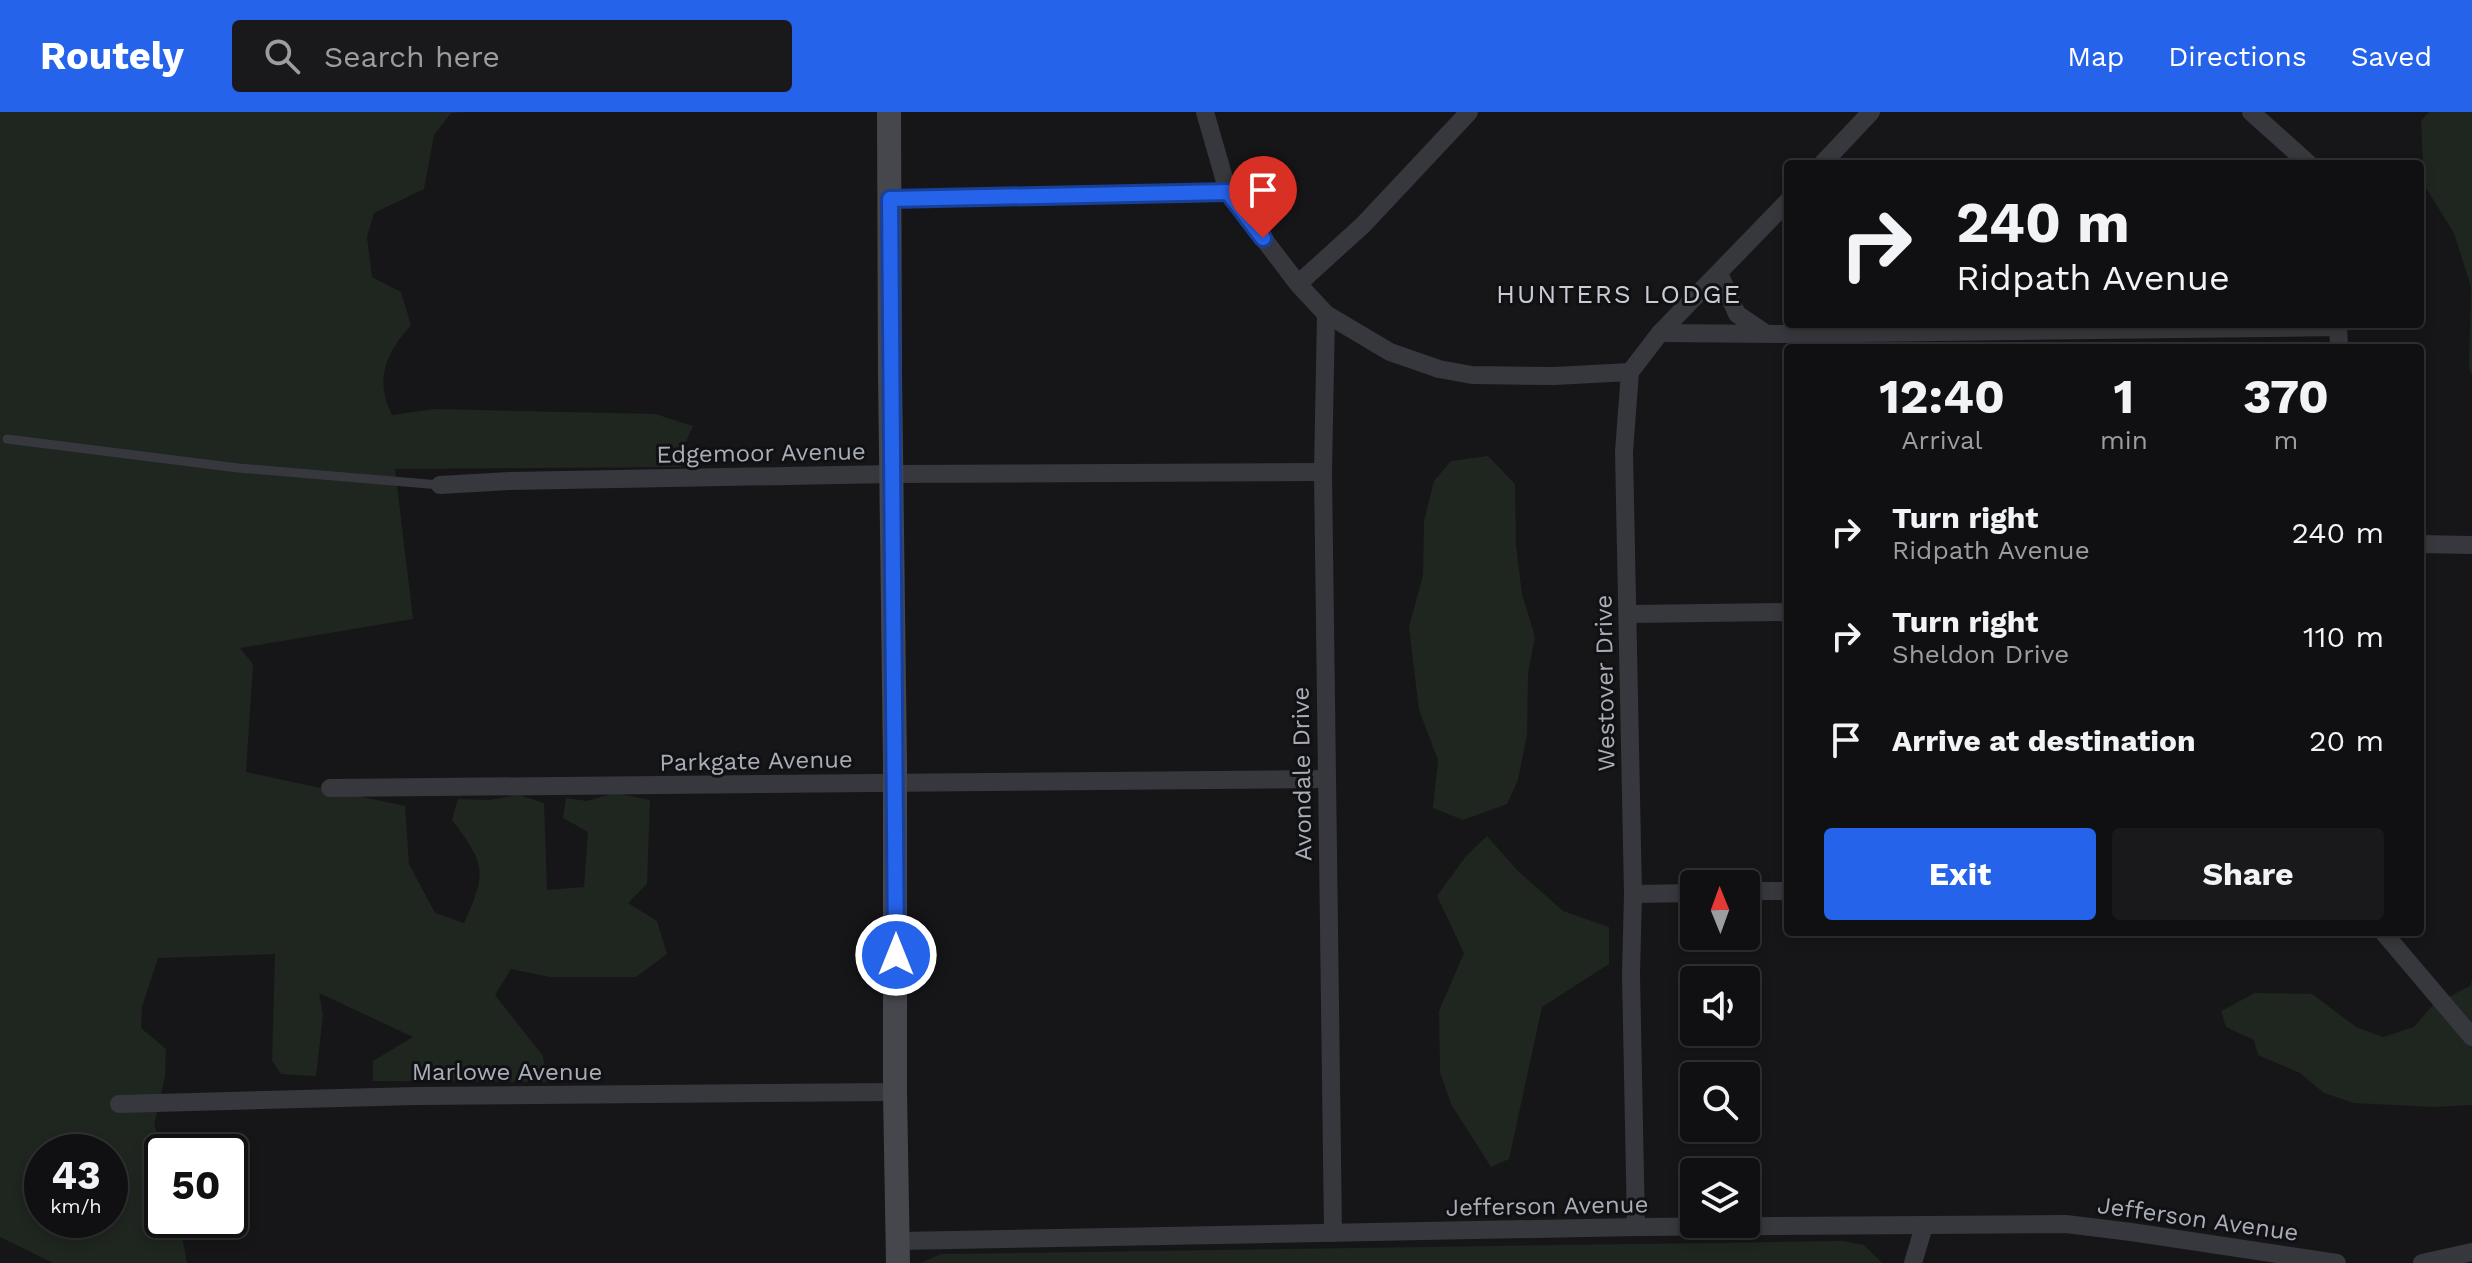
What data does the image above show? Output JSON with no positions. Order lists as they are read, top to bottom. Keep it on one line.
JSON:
{"streets":{"street":["Edgemoor Avenue","Westover Drive","Parkgate Avenue","Avondale Drive","Marlowe Avenue","Jefferson Avenue"]},"crossings":[["Edgemoor Avenue","Avondale Drive"],["Westover Drive","Jefferson Avenue"],["Parkgate Avenue","Avondale Drive"],["Avondale Drive","Jefferson Avenue"]],"districts":["HUNTERS LODGE"],"north":"top","page":{"header":"Routely","search":"Search here","nav":["Map","Directions","Saved"],"turn":["240 m","Ridpath Avenue"],"eta":["12:40","Arrival","1","min","370","m"],"list":[{"name":"Turn right","note":"Ridpath Avenue","value":"240 m"},{"name":"Turn right","note":"Sheldon Drive","value":"110 m"},{"name":"Arrive at destination","value":"20 m"}],"buttons":["Exit","Share"],"speed":"43 km/h","limit":"50"}}
